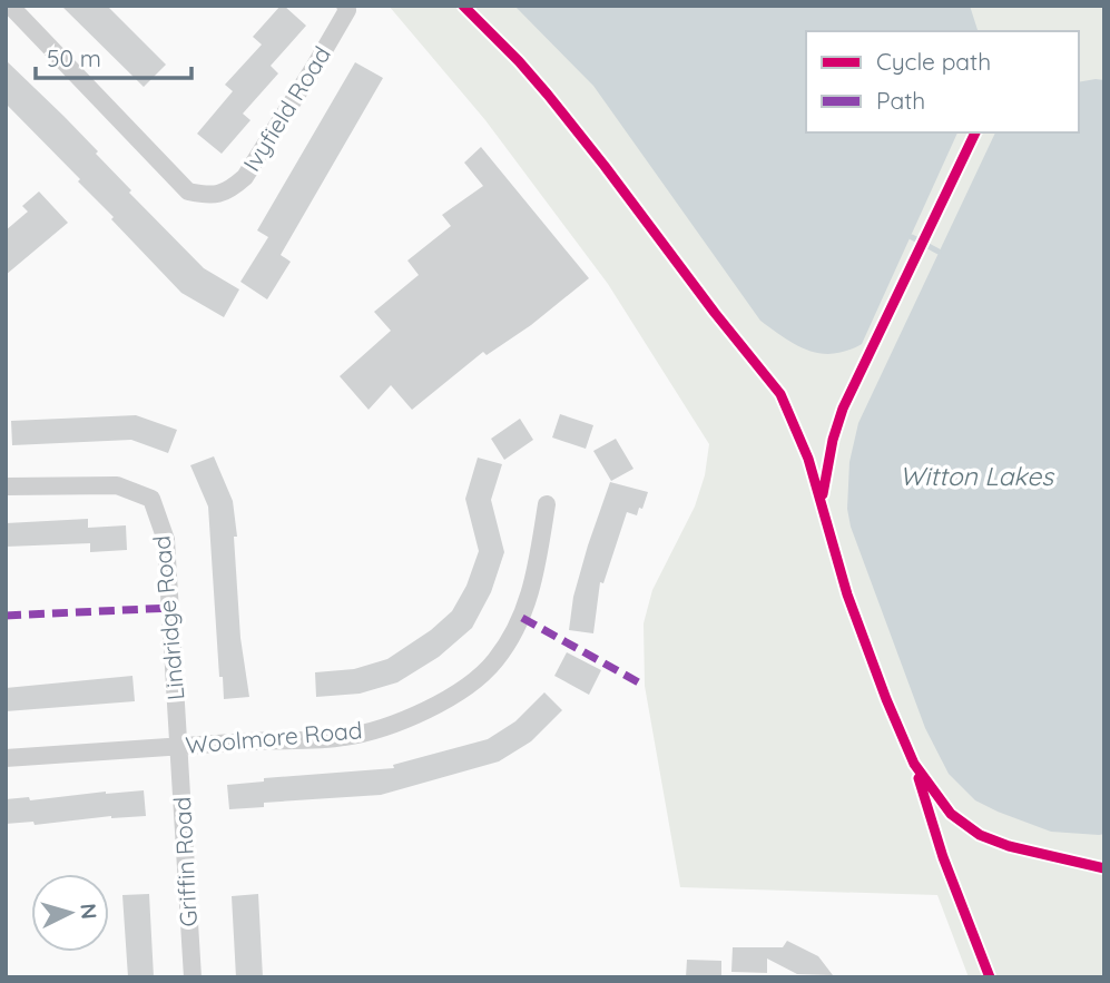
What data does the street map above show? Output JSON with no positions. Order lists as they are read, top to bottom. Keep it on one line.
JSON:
{"streets":{"street":["Ivyfield Road","Lindridge Road","Woolmore Road","Griffin Road"]},"crossings":[["Lindridge Road","Woolmore Road"],["Lindridge Road","Griffin Road"],["Woolmore Road","Griffin Road"]],"water":["Witton Lakes"],"legend":["Cycle path","Path"],"scale_bar":"50 m","north":"right"}
